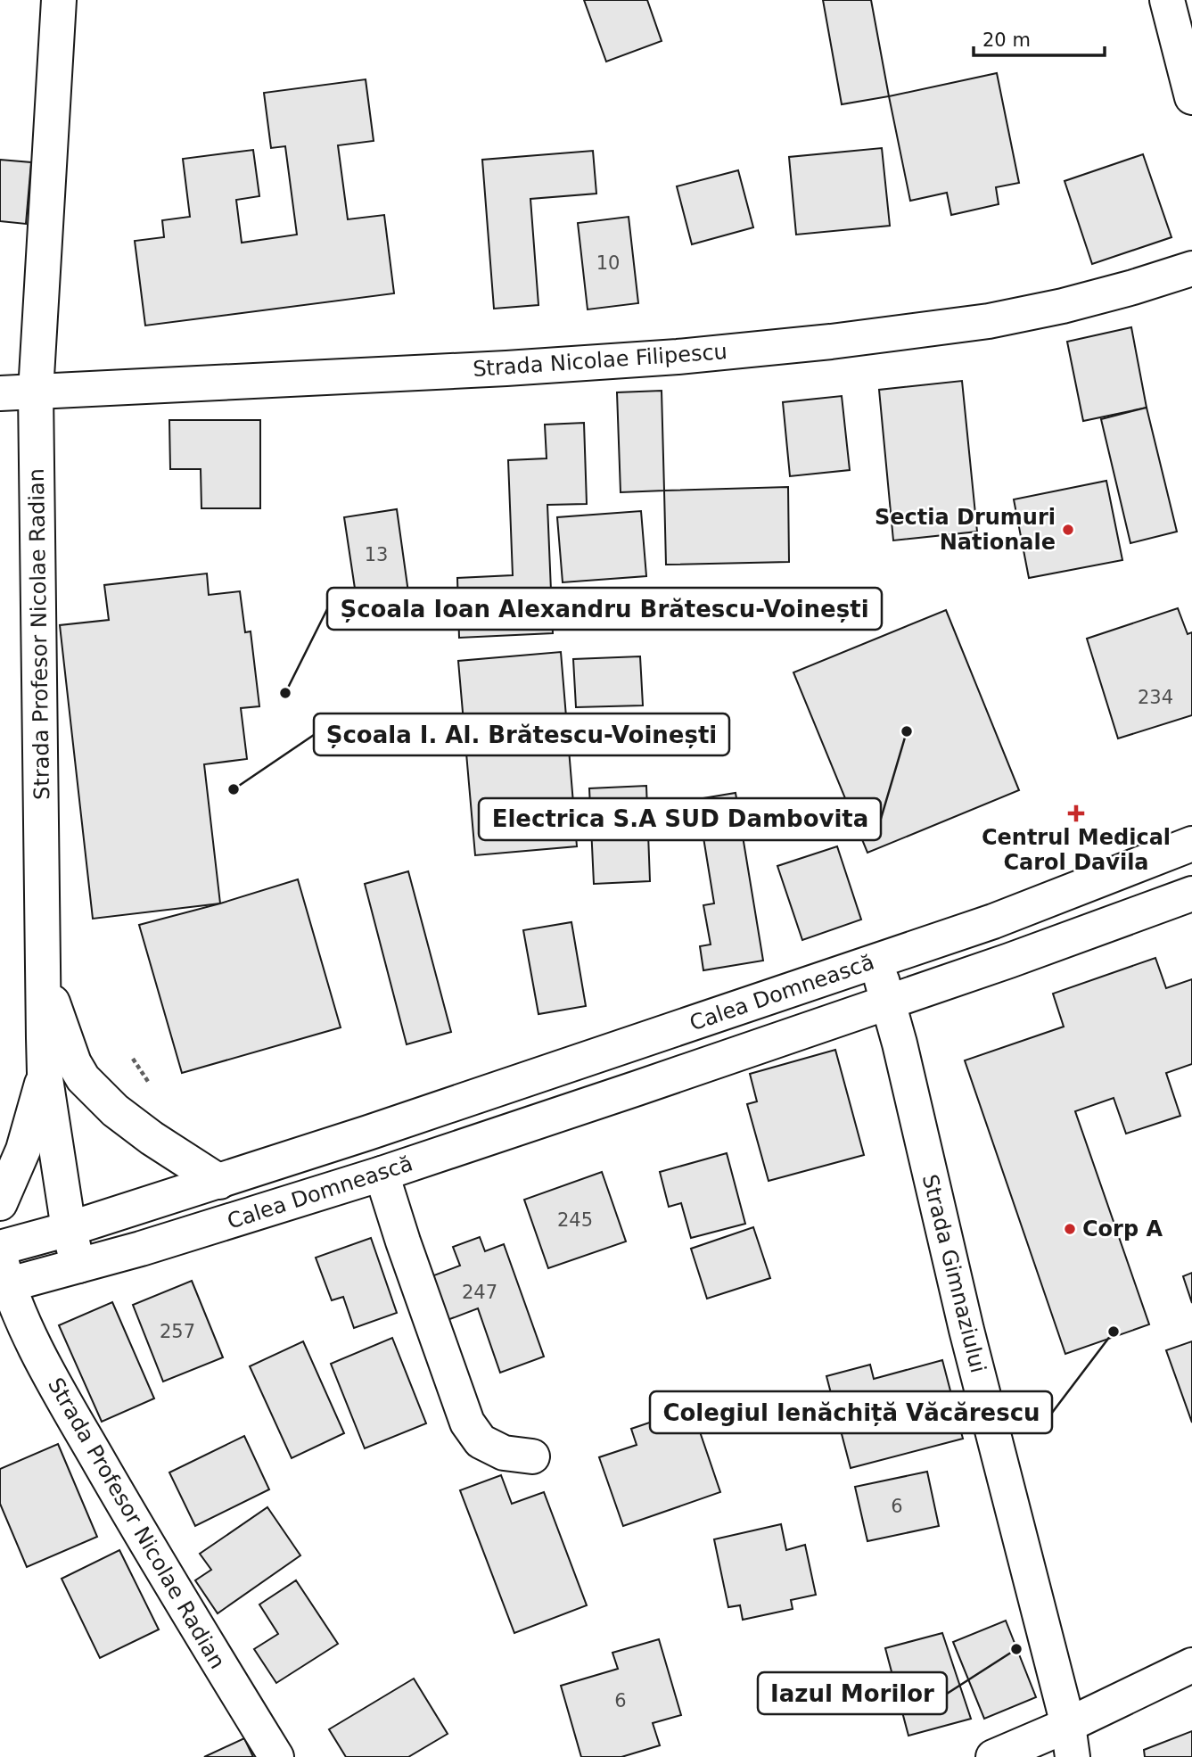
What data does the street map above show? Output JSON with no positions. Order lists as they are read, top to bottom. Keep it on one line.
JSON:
{"streets":{"street":["Strada Nicolae Filipescu","Strada Profesor Nicolae Radian","Calea Domnească","Strada Gimnaziului"]},"crossings":[["Strada Nicolae Filipescu","Strada Profesor Nicolae Radian"],["Strada Profesor Nicolae Radian","Calea Domnească"],["Calea Domnească","Strada Gimnaziului"]],"places":{"other":["Sectia Drumuri Nationale","Școala Ioan Alexandru Brătescu-Voinești","Electrica S.A SUD Dambovita","Școala I. Al. Brătescu-Voinești","Corp A","Colegiul Ienăchiță Văcărescu","Iazul Morilor"],"health":["Centrul Medical Carol Davila"]},"house_numbers":["10","13","234","245","247","257","6","6"],"scale_bar":"20 m"}
